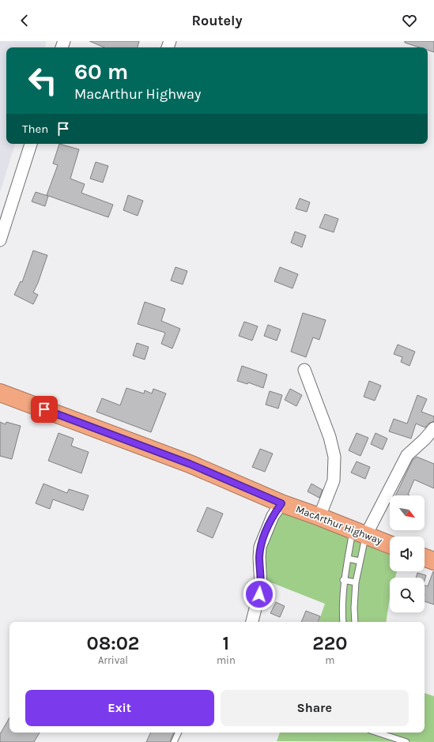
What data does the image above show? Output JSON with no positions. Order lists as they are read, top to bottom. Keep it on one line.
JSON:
{"streets":{"highway":["MacArthur Highway"]},"north":"bottom right","page":{"header":"Routely","turn":["60 m","MacArthur Highway"],"then":"Then","eta":["08:02","Arrival","1","min","220","m"],"buttons":["Exit","Share"]}}
